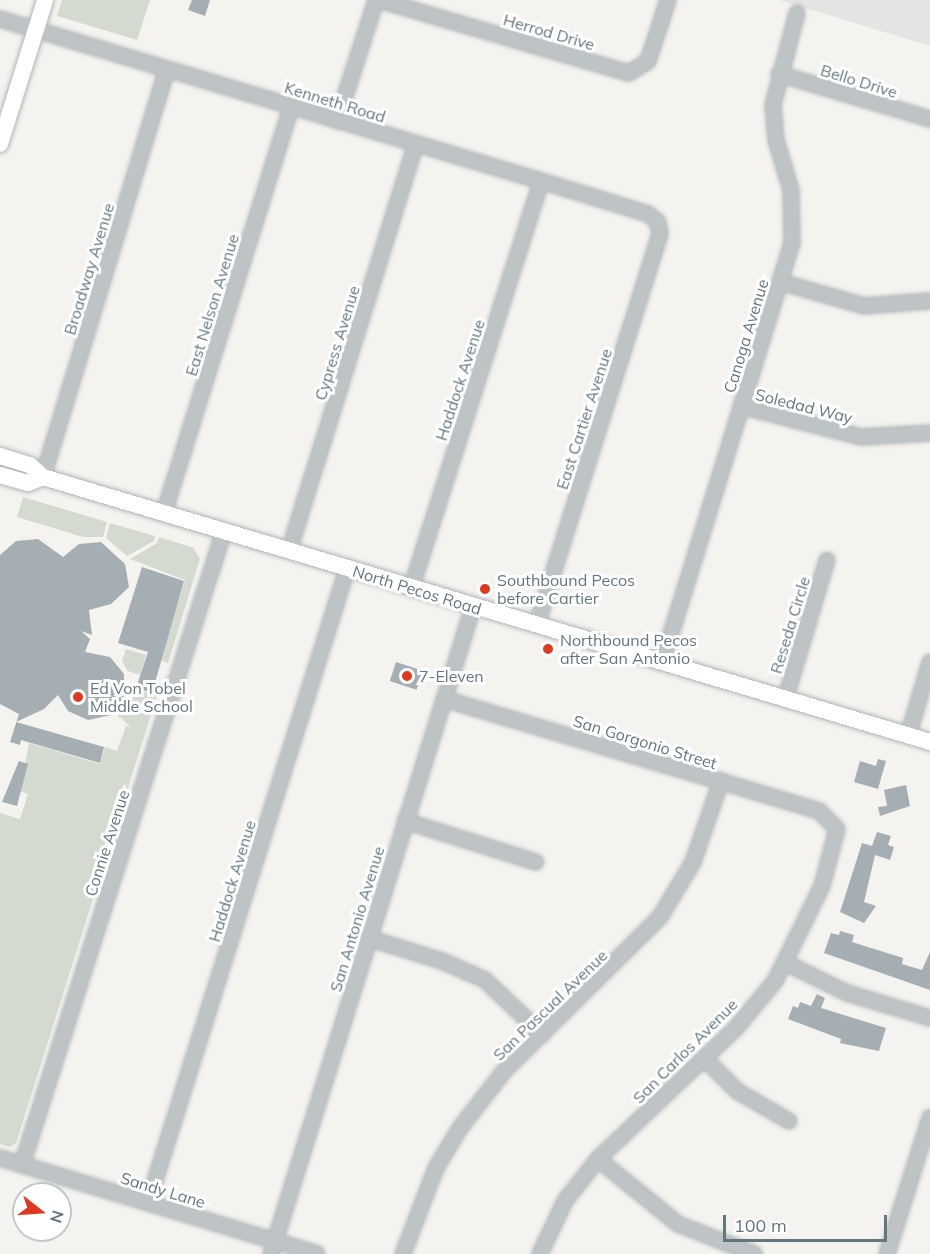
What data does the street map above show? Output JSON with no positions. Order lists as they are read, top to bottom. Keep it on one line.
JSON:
{"streets":{"main road":["North Pecos Road"],"street":["Herrod Drive","Bello Drive","Kenneth Road","Broadway Avenue","East Nelson Avenue","Canoga Avenue","Cypress Avenue","Haddock Avenue","Soledad Way","East Cartier Avenue","Reseda Circle","San Gorgonio Street","Connie Avenue","San Antonio Avenue","San Pascual Avenue","San Carlos Avenue","Sandy Lane"]},"crossings":[["Bello Drive","Canoga Avenue"],["Kenneth Road","Broadway Avenue"],["Kenneth Road","East Nelson Avenue"],["Kenneth Road","Cypress Avenue"],["Kenneth Road","Haddock Avenue"],["Kenneth Road","East Cartier Avenue"],["Broadway Avenue","North Pecos Road"],["East Nelson Avenue","North Pecos Road"],["Canoga Avenue","Soledad Way"],["Canoga Avenue","North Pecos Road"],["Cypress Avenue","North Pecos Road"],["Haddock Avenue","North Pecos Road"],["Haddock Avenue","Sandy Lane"],["East Cartier Avenue","North Pecos Road"],["North Pecos Road","Reseda Circle"],["North Pecos Road","Connie Avenue"],["North Pecos Road","San Antonio Avenue"],["San Gorgonio Street","San Antonio Avenue"],["San Gorgonio Street","San Pascual Avenue"],["San Gorgonio Street","San Carlos Avenue"],["Connie Avenue","Sandy Lane"],["San Antonio Avenue","Sandy Lane"]],"places":["Southbound Pecos before Cartier","Northbound Pecos after San Antonio","7-Eleven","Ed Von Tobel Middle School"],"scale_bar":"100 m","north":"right"}
